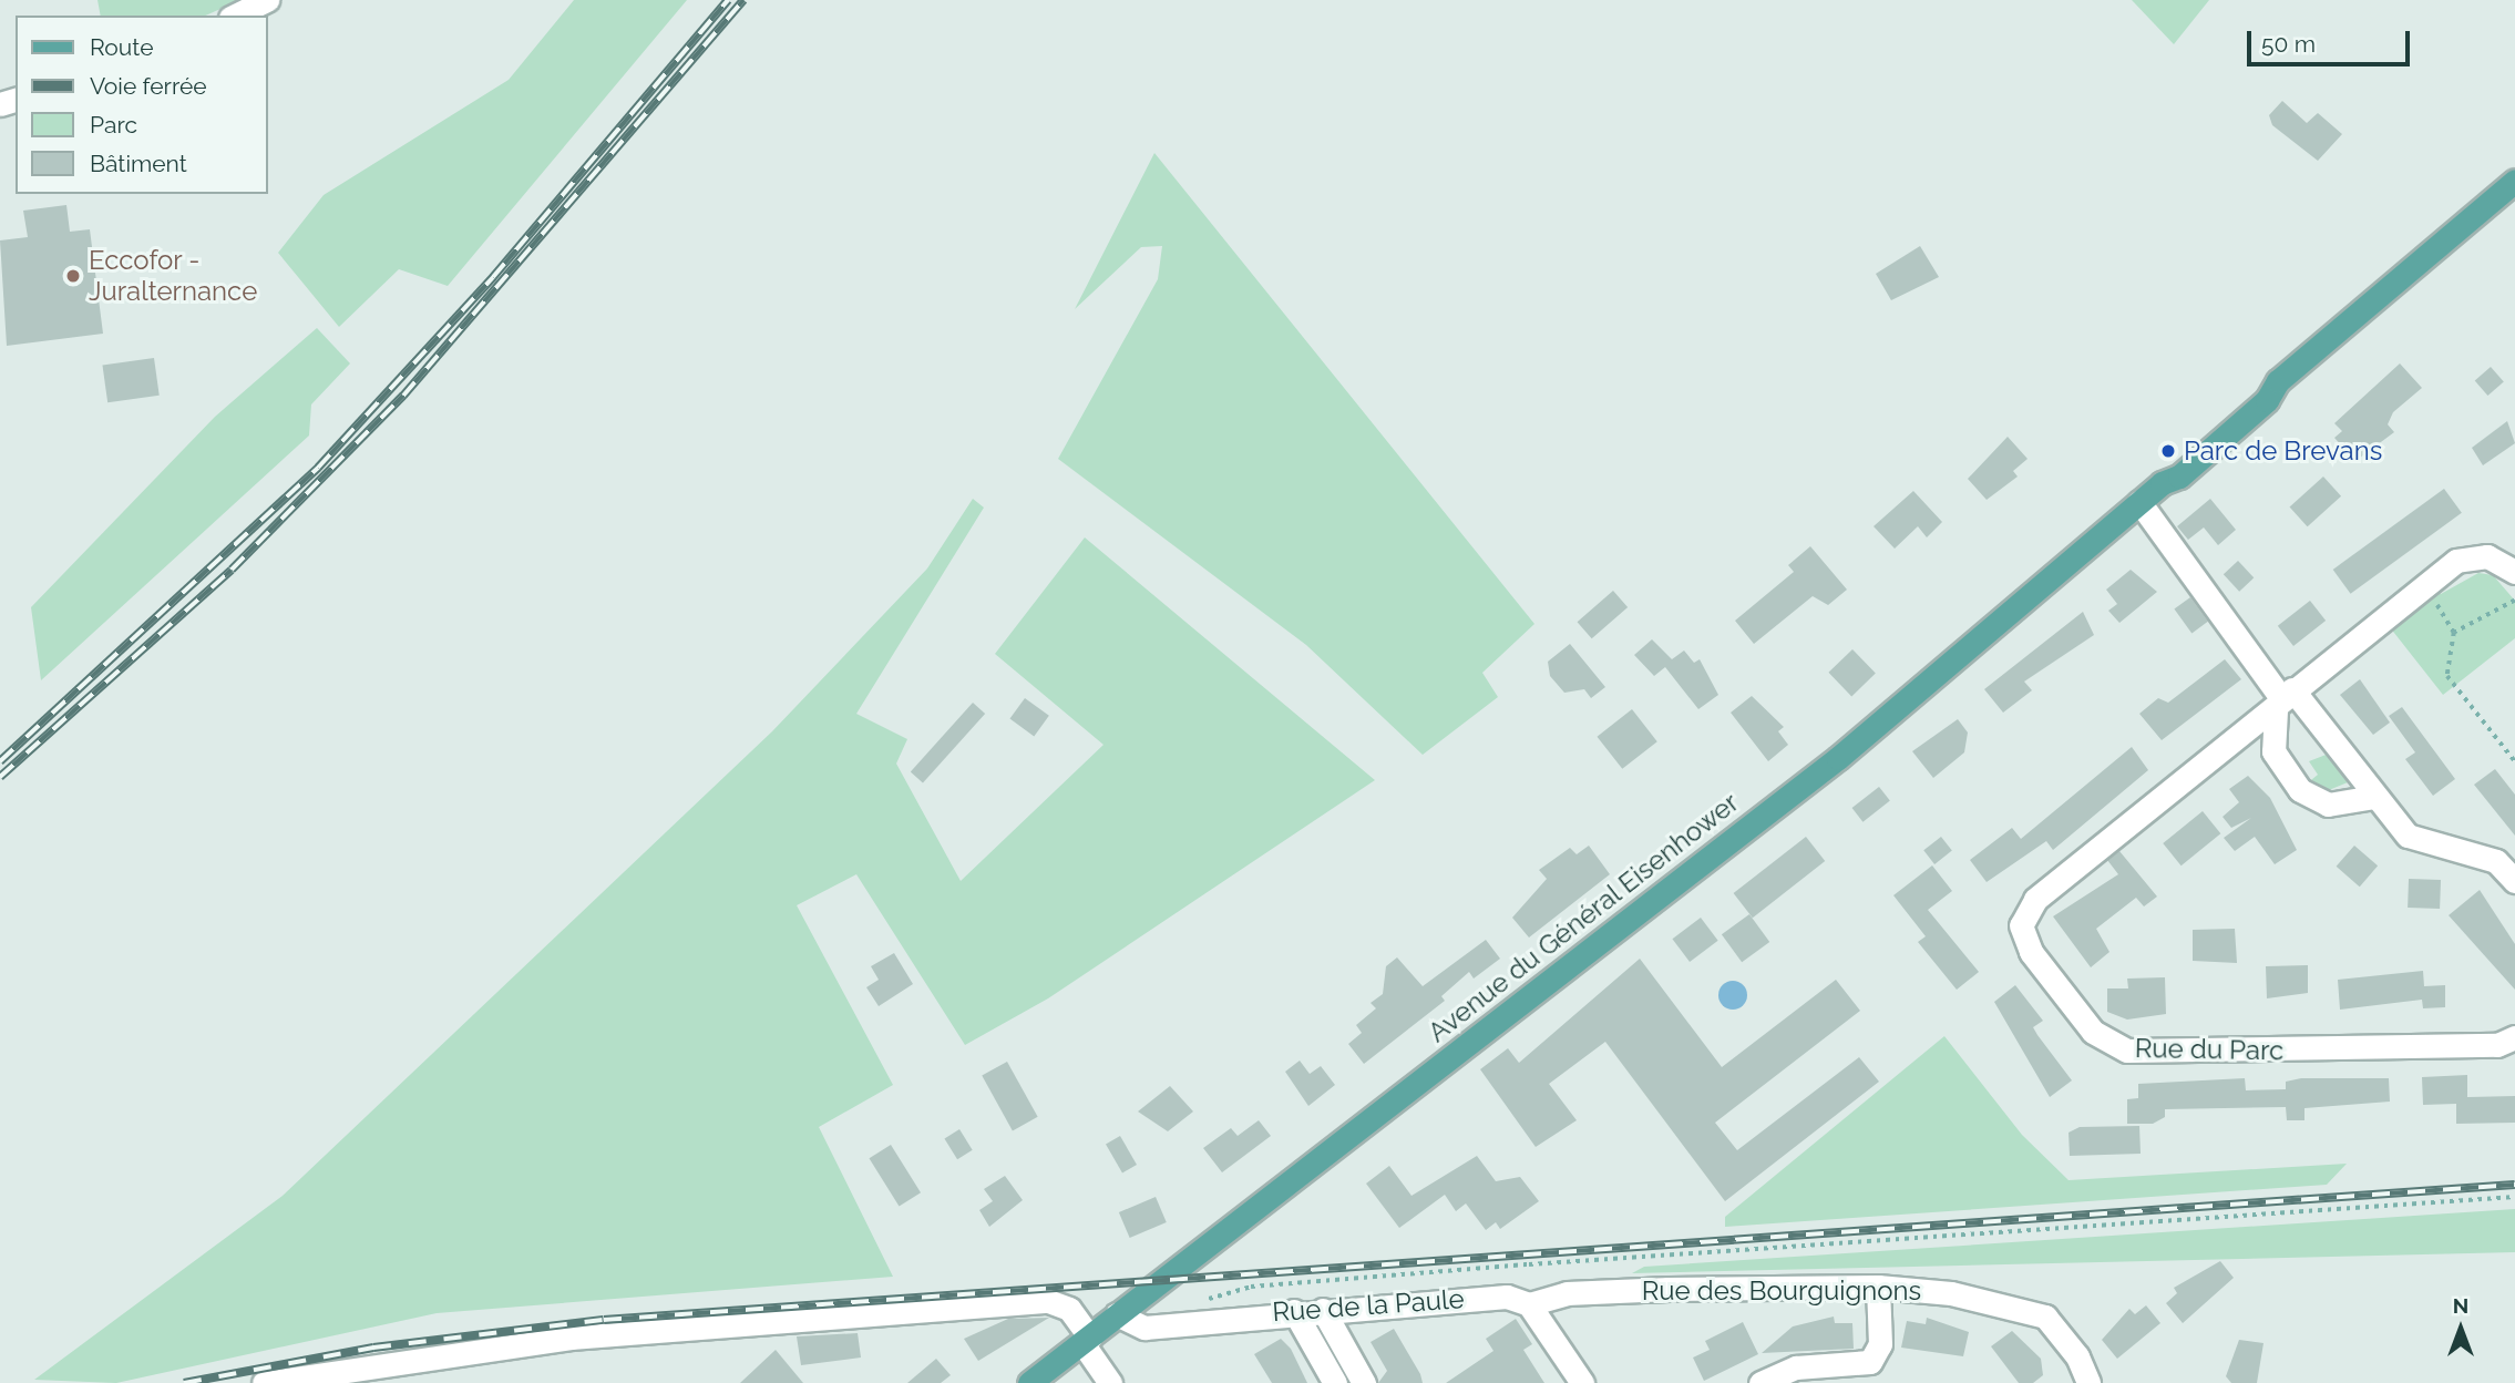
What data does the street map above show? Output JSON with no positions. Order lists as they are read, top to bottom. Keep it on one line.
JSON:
{"streets":{"main road":["Avenue du Général Eisenhower"],"street":["Rue du Parc","Rue des Bourguignons","Rue de la Paule"]},"crossings":[["Avenue du Général Eisenhower","Rue de la Paule"],["Rue des Bourguignons","Rue de la Paule"]],"places":["Eccofor - Juralternance","Parc de Brevans"],"legend":["Route","Voie ferrée","Parc","Bâtiment"],"scale_bar":"50 m","north":"top"}
